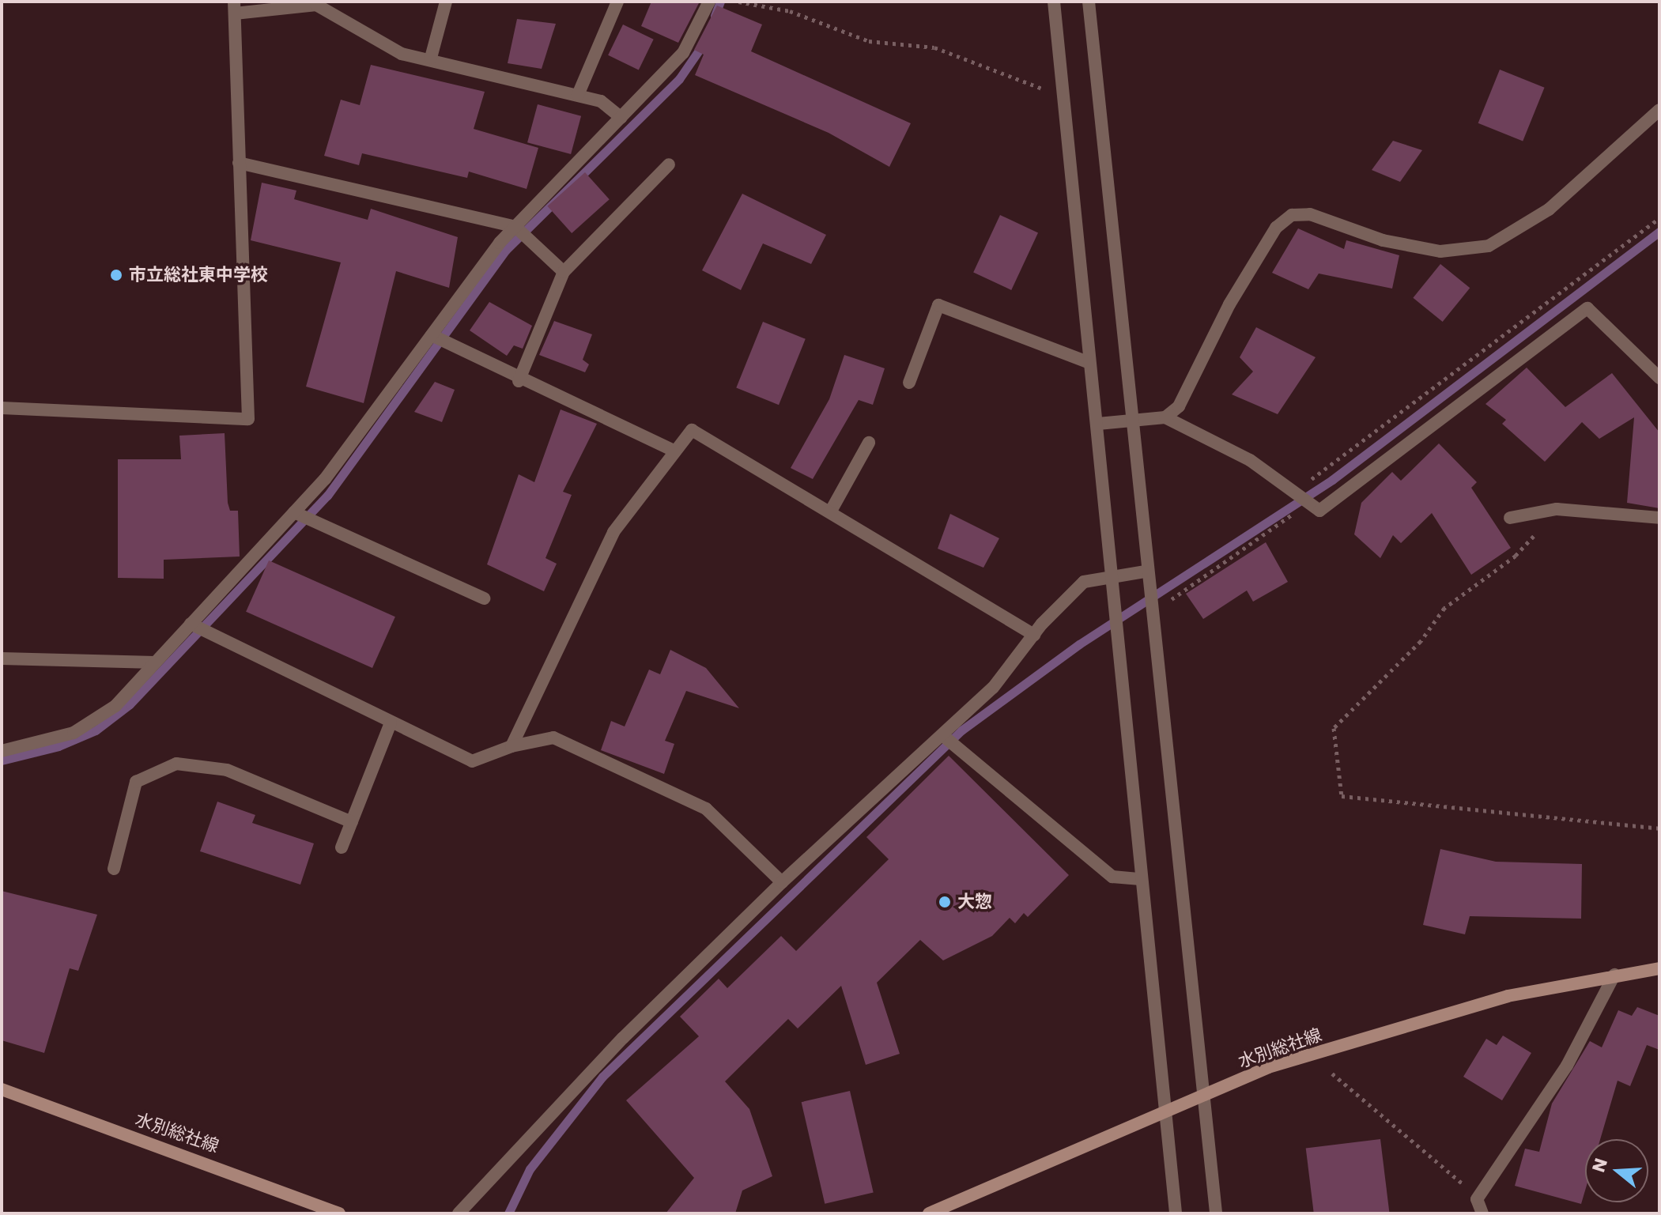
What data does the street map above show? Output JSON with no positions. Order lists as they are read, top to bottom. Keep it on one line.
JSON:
{"streets":{"main road":["水別総社線"]},"places":["市立総社東中学校","大惣"],"north":"left"}
